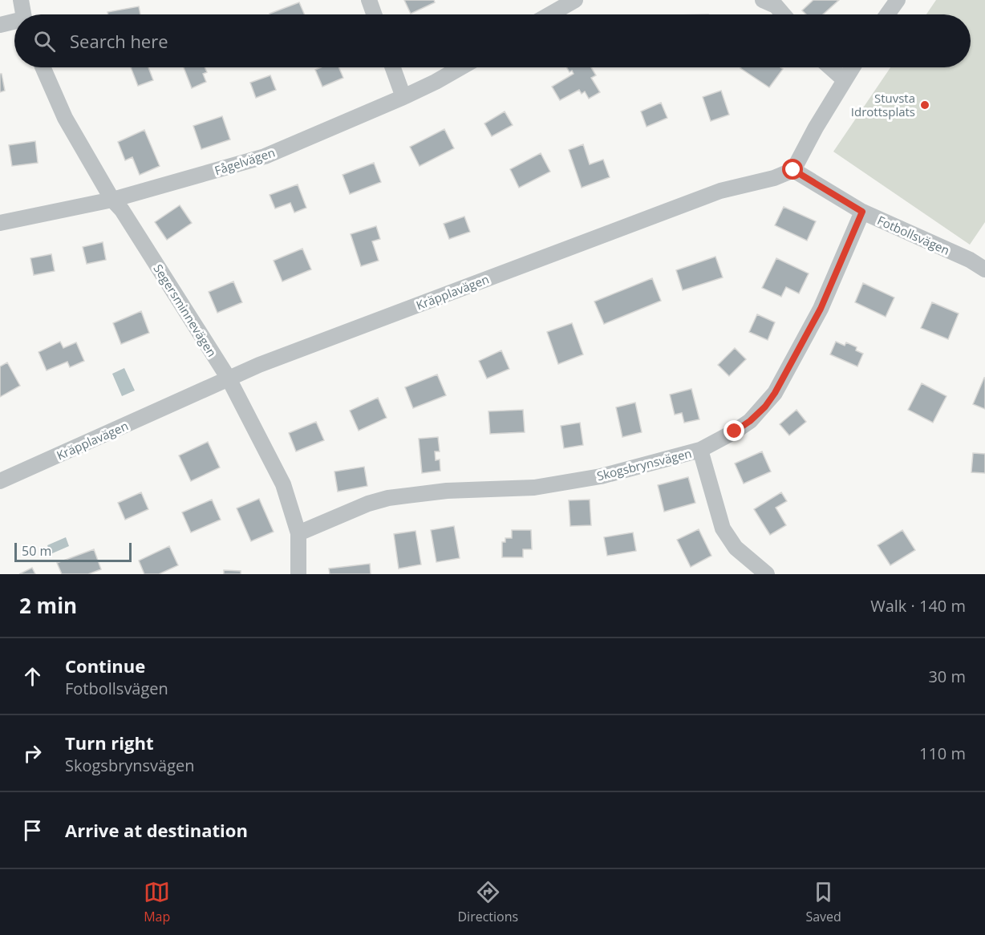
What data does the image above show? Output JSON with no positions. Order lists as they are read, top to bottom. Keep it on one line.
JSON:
{"streets":{"street":["Fågelvägen","Fotbollsvägen","Kräpplavägen","Segersminnevägen","Skogsbrynsvägen"]},"crossings":[["Fågelvägen","Segersminnevägen"],["Fotbollsvägen","Kräpplavägen"],["Fotbollsvägen","Skogsbrynsvägen"],["Kräpplavägen","Segersminnevägen"],["Segersminnevägen","Skogsbrynsvägen"]],"places":["Stuvsta Idrottsplats"],"scale_bar":"50 m","page":{"search":"Search here","scale":"50 m","heading":["2 min","Walk · 140 m"],"list":[["Continue","Fotbollsvägen","30 m"],["Turn right","Skogsbrynsvägen","110 m"],"Arrive at destination"],"nav":["Map","Directions","Saved"]}}
